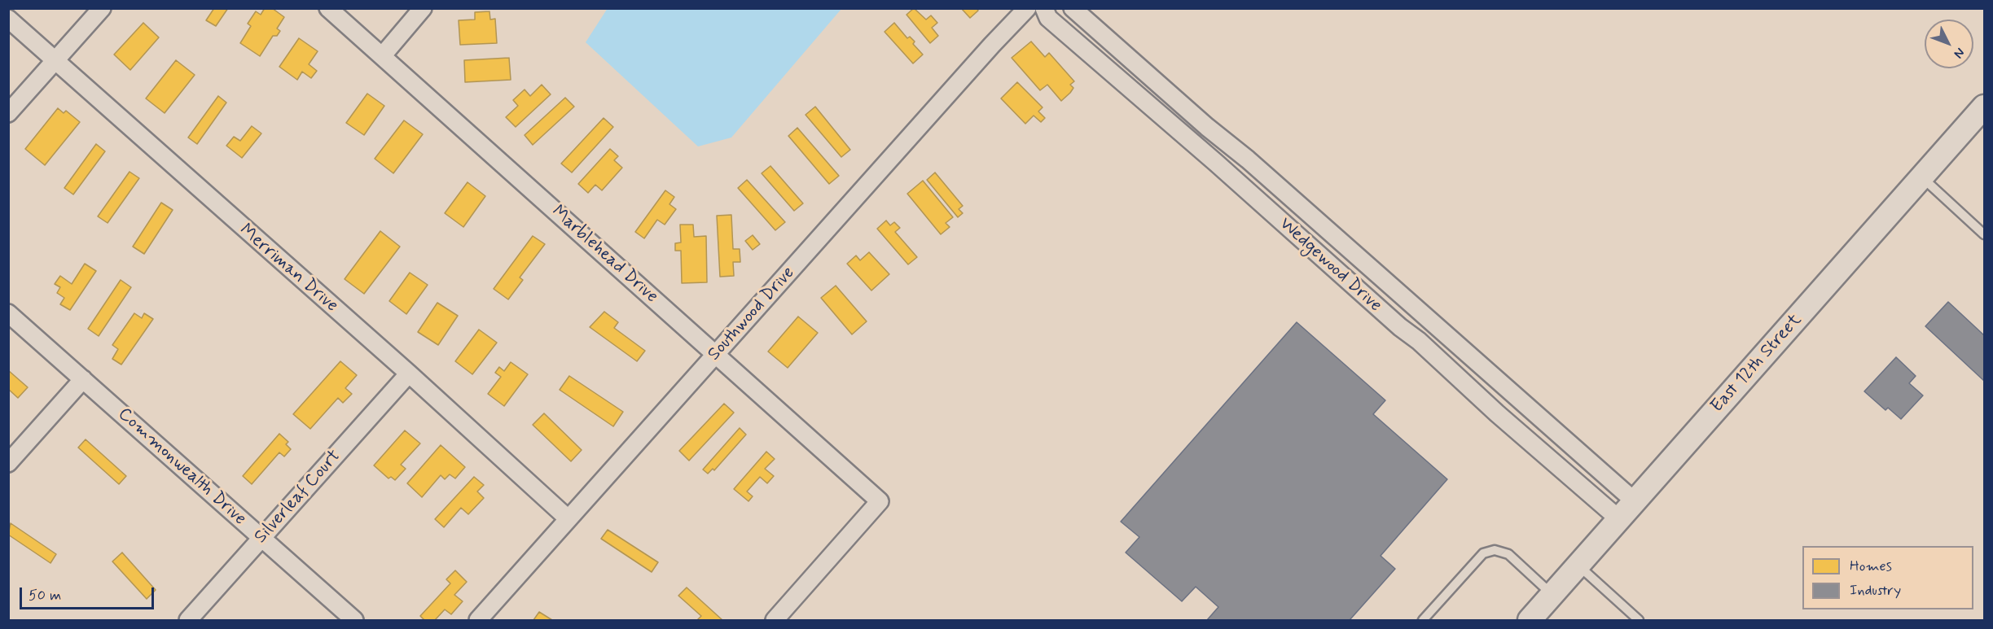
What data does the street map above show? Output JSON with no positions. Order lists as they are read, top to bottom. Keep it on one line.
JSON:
{"streets":{"street":["Marblehead Drive","Wedgewood Drive","Merriman Drive","Southwood Drive","East 12th Street","Commonwealth Drive","Silverleaf Court"]},"crossings":[["Marblehead Drive","Southwood Drive"],["Wedgewood Drive","East 12th Street"],["Merriman Drive","Southwood Drive"],["Merriman Drive","Silverleaf Court"],["Commonwealth Drive","Silverleaf Court"]],"legend":["Homes","Industry"],"scale_bar":"50 m","north":"bottom right"}
